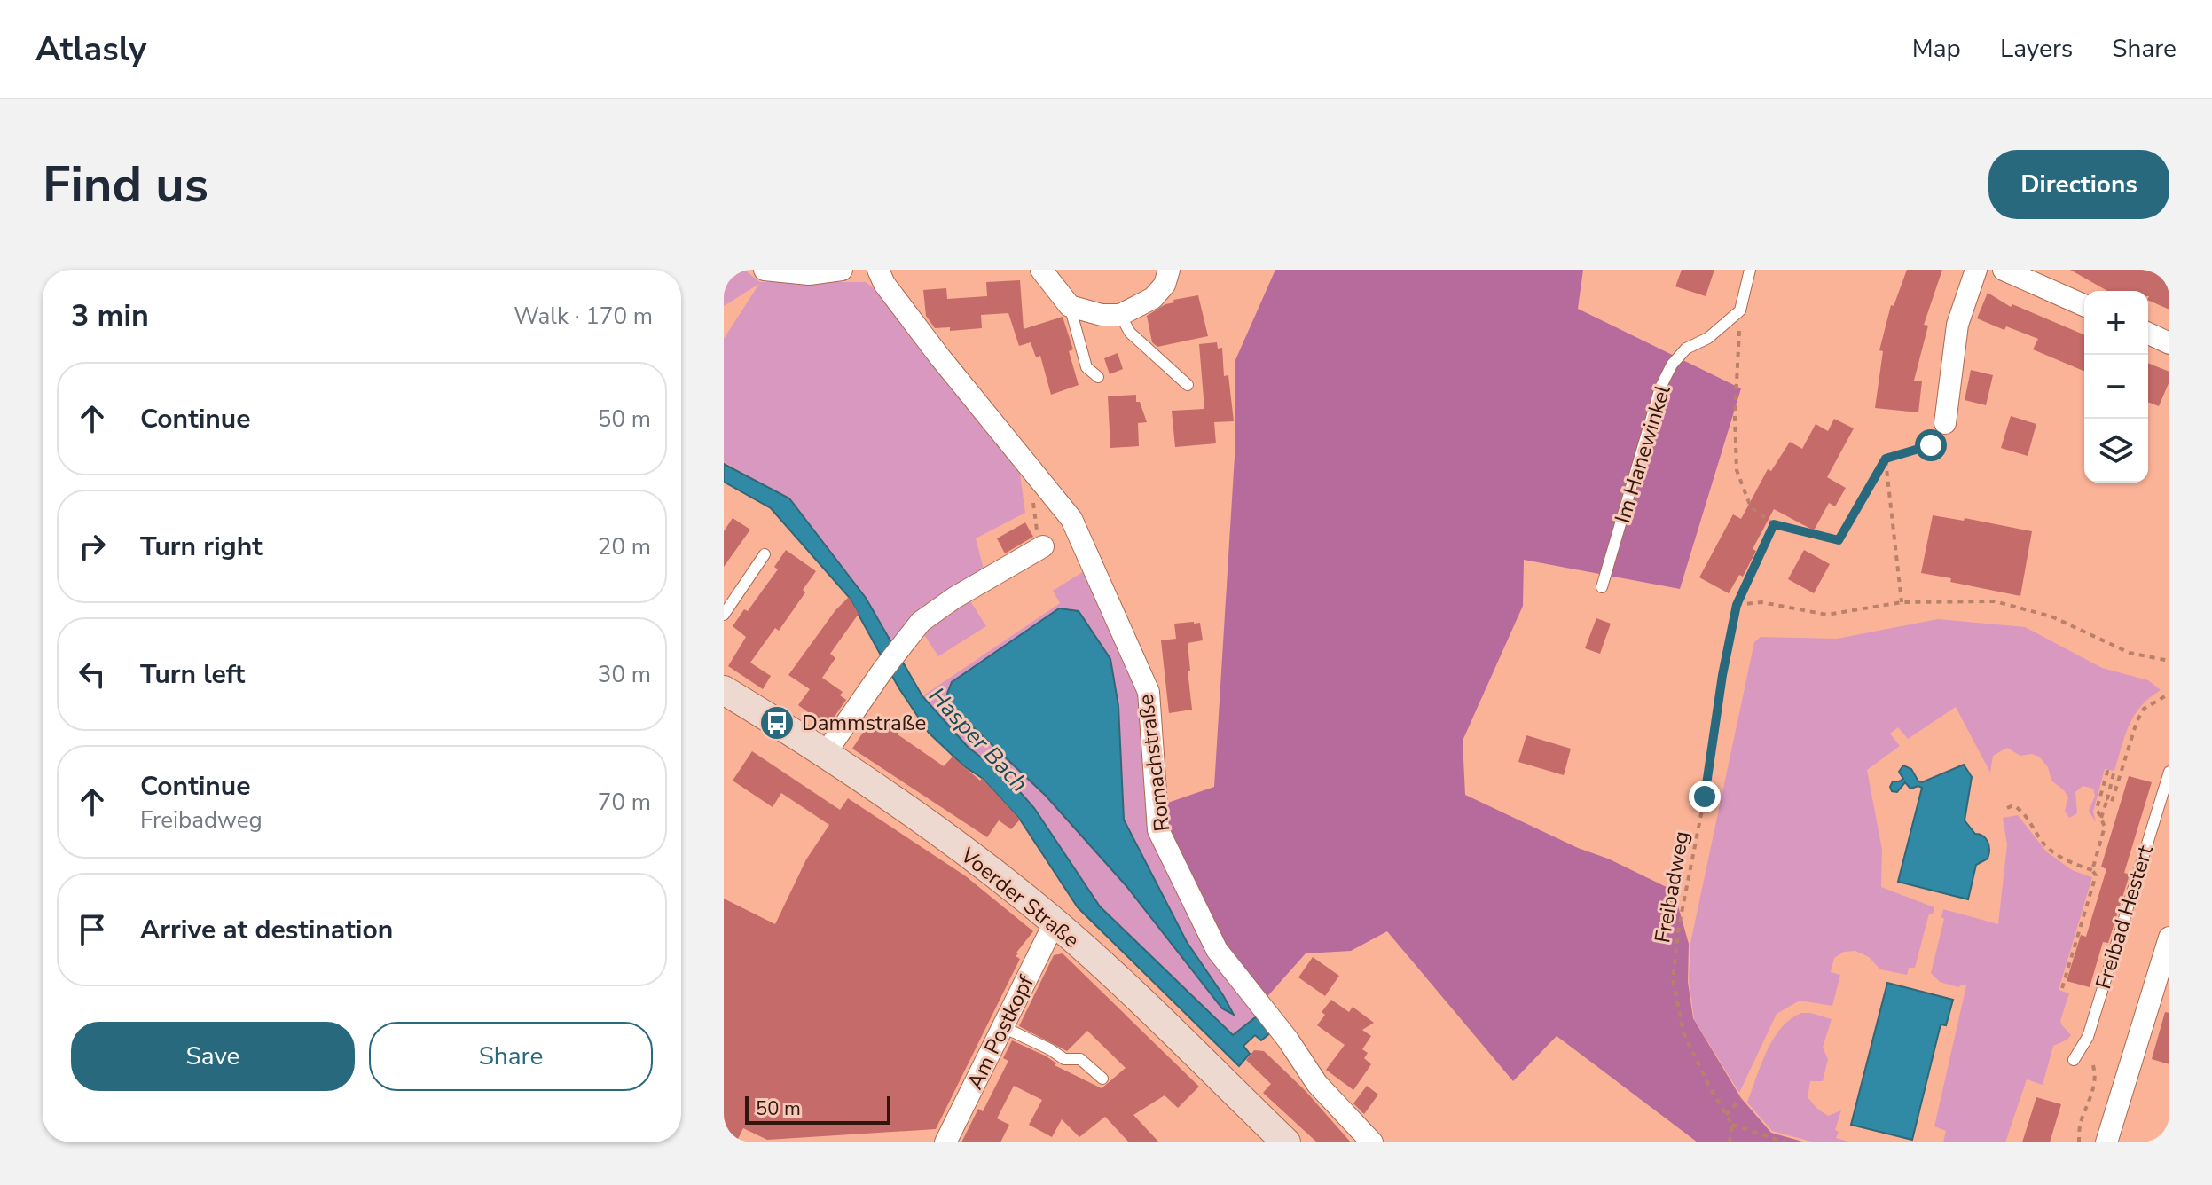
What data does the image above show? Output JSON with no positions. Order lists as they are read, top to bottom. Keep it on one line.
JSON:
{"streets":{"main road":["Voerder Straße"],"street":["Romachstraße","Am Postkopf"],"lane":["Im Hanewinkel","Freibad Hestert"],"path":["Freibadweg"]},"crossings":[["Voerder Straße","Am Postkopf"]],"water":["Hasper Bach"],"places":{"bus stop":["Dammstraße"]},"scale_bar":"50 m","page":{"header":"Atlasly","nav":["Map","Layers","Share"],"buttons":["Directions",["Save","Share"]],"title":"Find us","heading":["3 min","Walk · 170 m"],"map_buttons":["+","−"],"list":[["Continue","50 m"],["Turn right","20 m"],["Turn left","30 m"],["Continue","Freibadweg","70 m"],"Arrive at destination"],"scale":"50 m"}}
